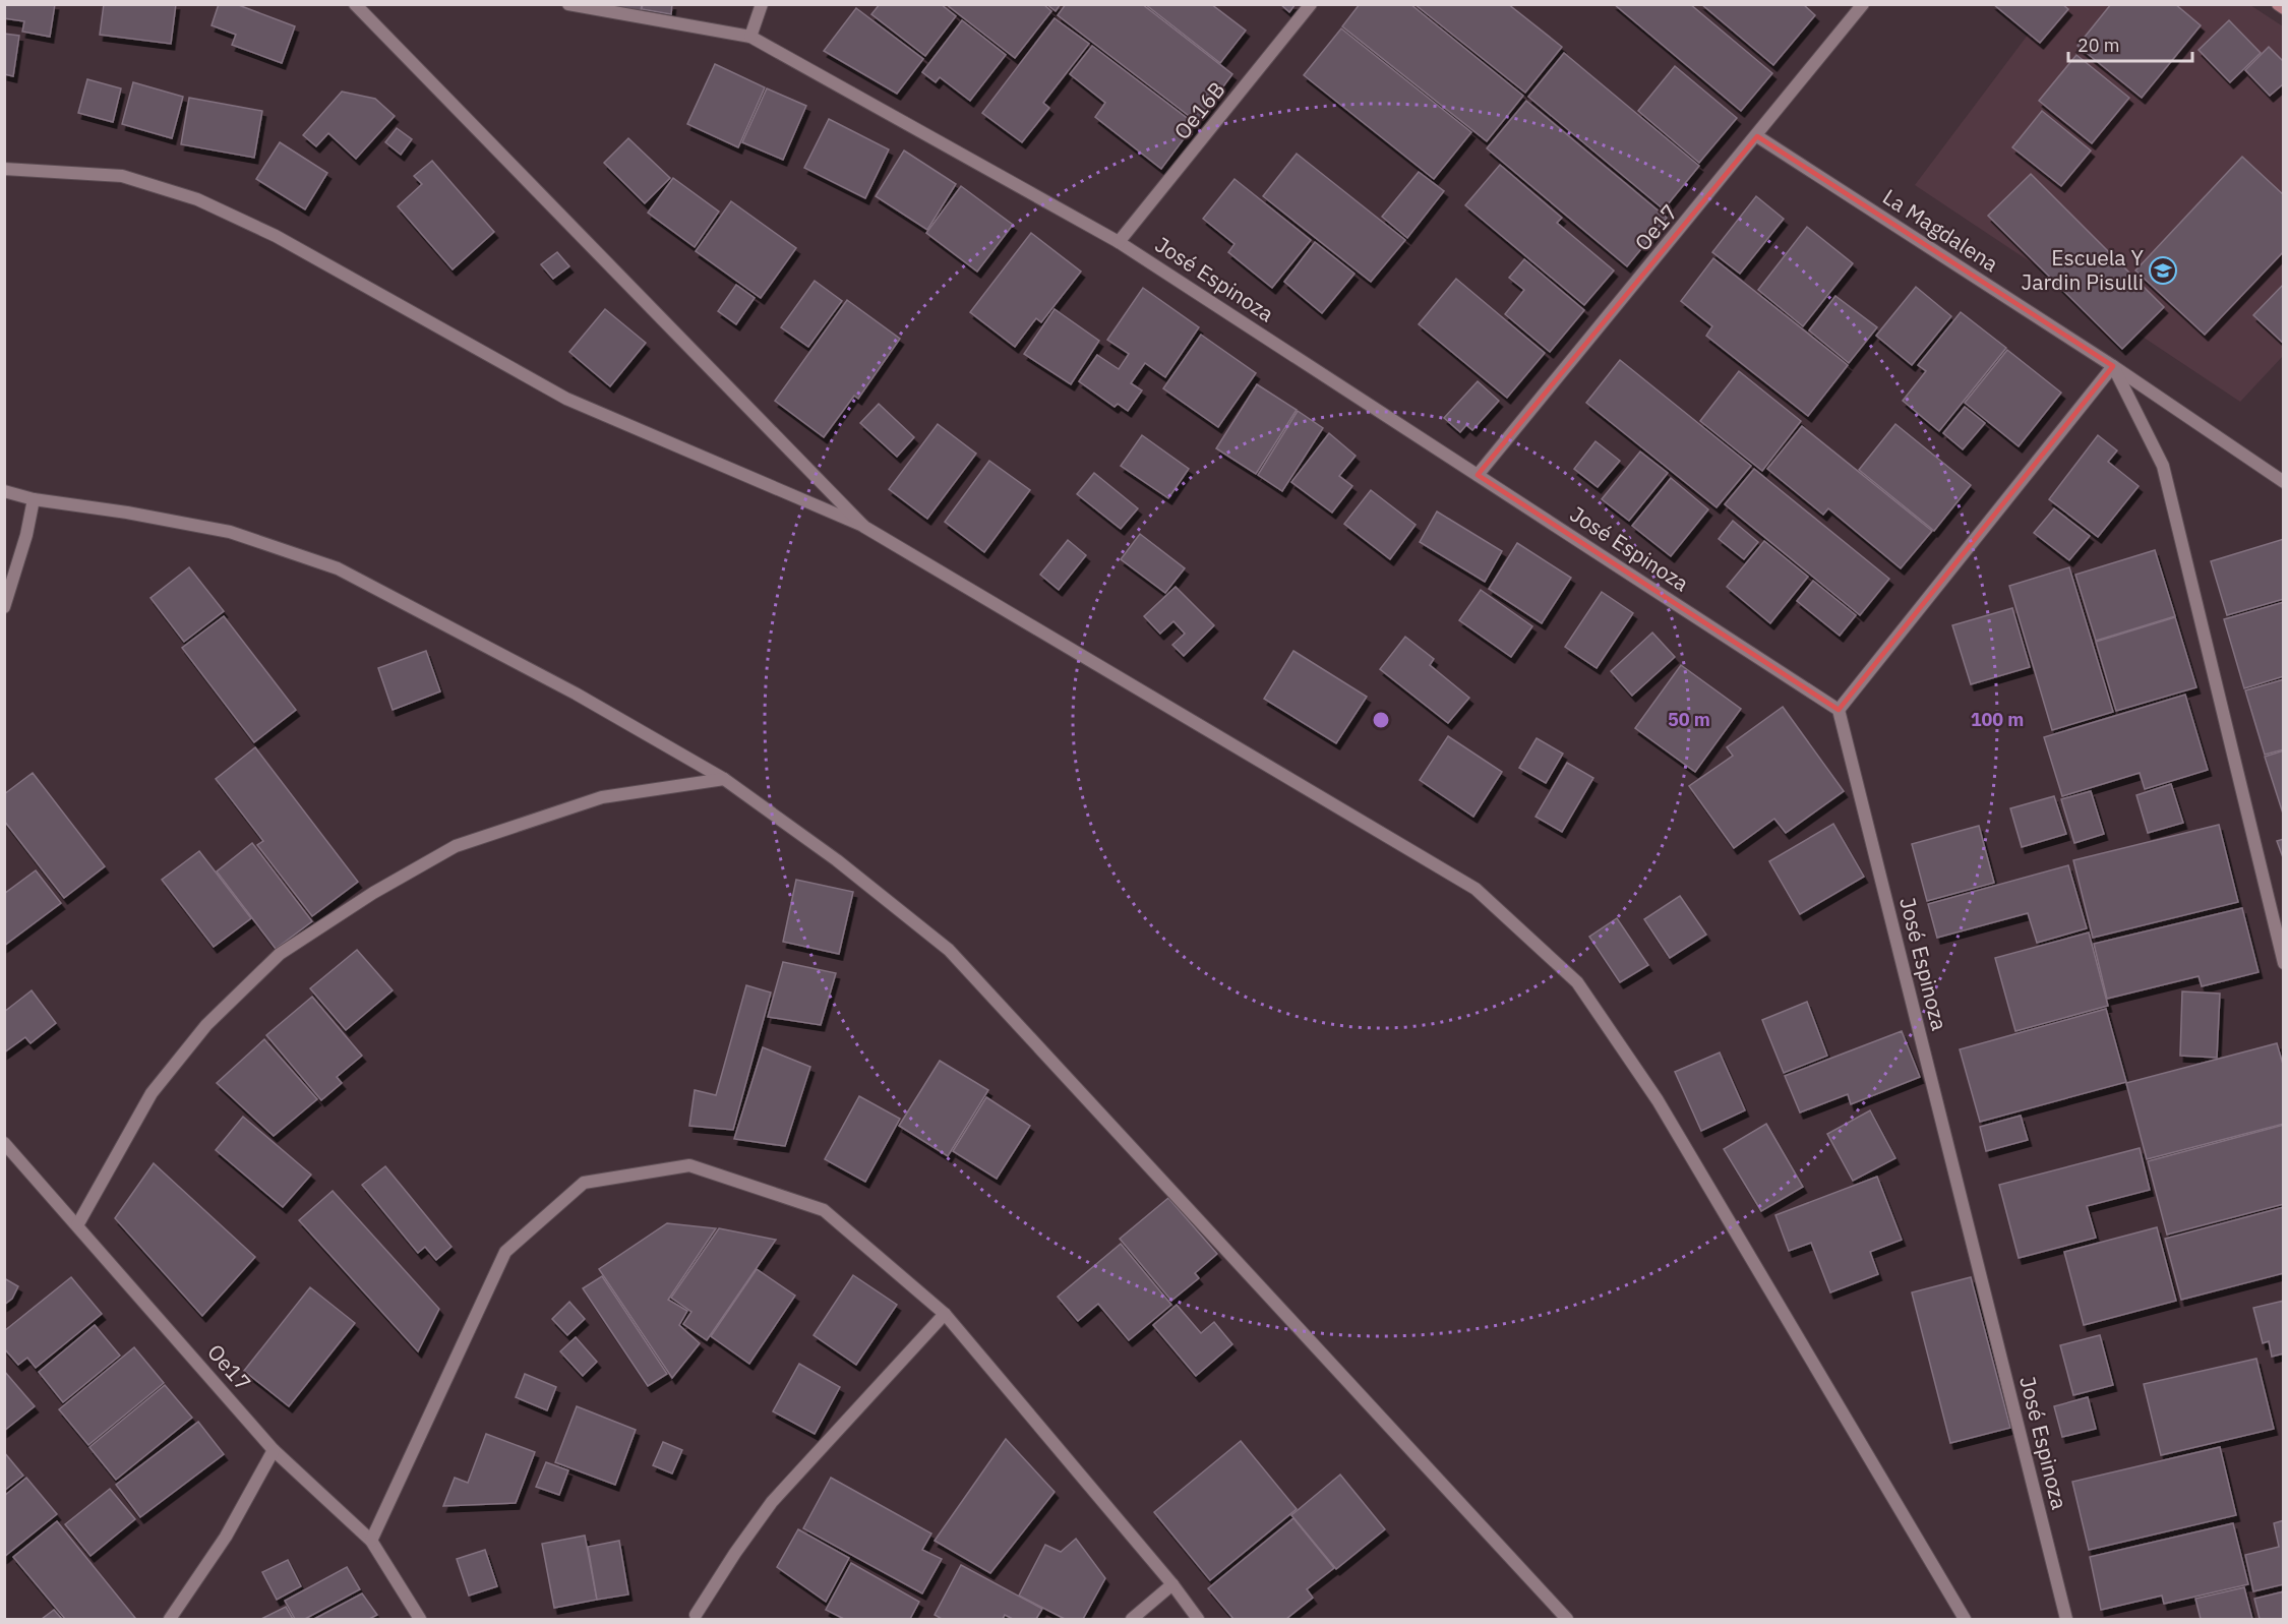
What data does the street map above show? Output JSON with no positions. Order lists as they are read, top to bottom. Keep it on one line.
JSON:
{"streets":{"street":["Oe16B","Oe17","La Magdalena","José Espinoza"]},"crossings":[["Oe16B","José Espinoza"],["Oe17","La Magdalena"],["Oe17","José Espinoza"]],"places":{"school or university":["Escuela Y Jardin Pisulli"]},"scale_bar":"20 m","rings":["50 m","100 m"]}
